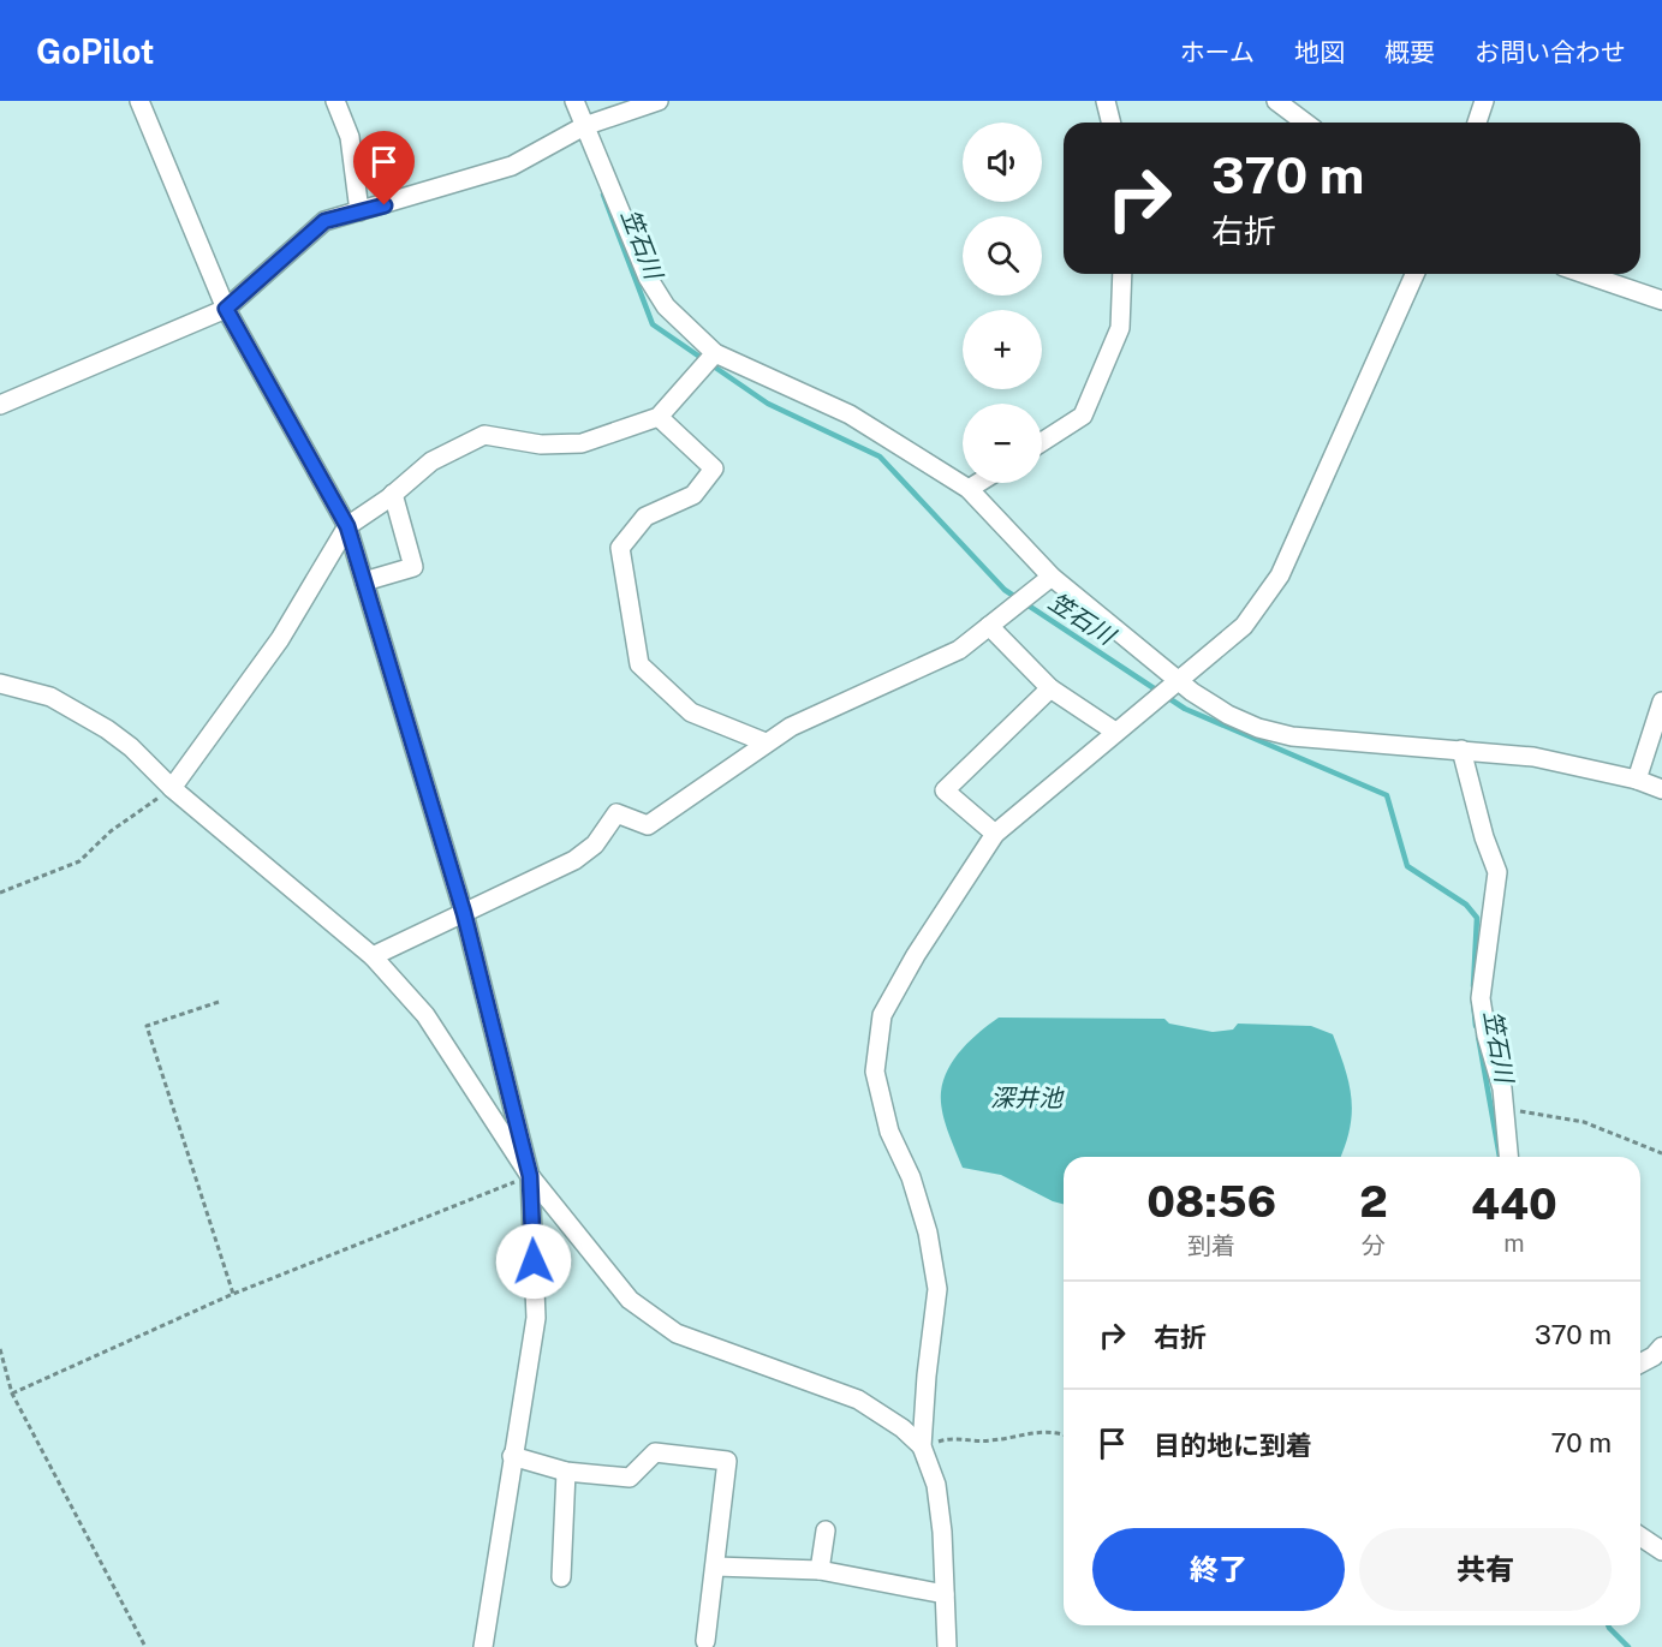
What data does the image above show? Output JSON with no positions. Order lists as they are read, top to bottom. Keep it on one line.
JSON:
{"water":["笠石川","深井池"],"page":{"header":"GoPilot","nav":["ホーム","地図","概要","お問い合わせ"],"map_buttons":["+","−"],"turn":["370 m","右折"],"eta":["08:56","到着","2","分","440","m"],"list":[{"name":"右折","value":"370 m"},{"name":"目的地に到着","value":"70 m"}],"buttons":["終了","共有"]}}
